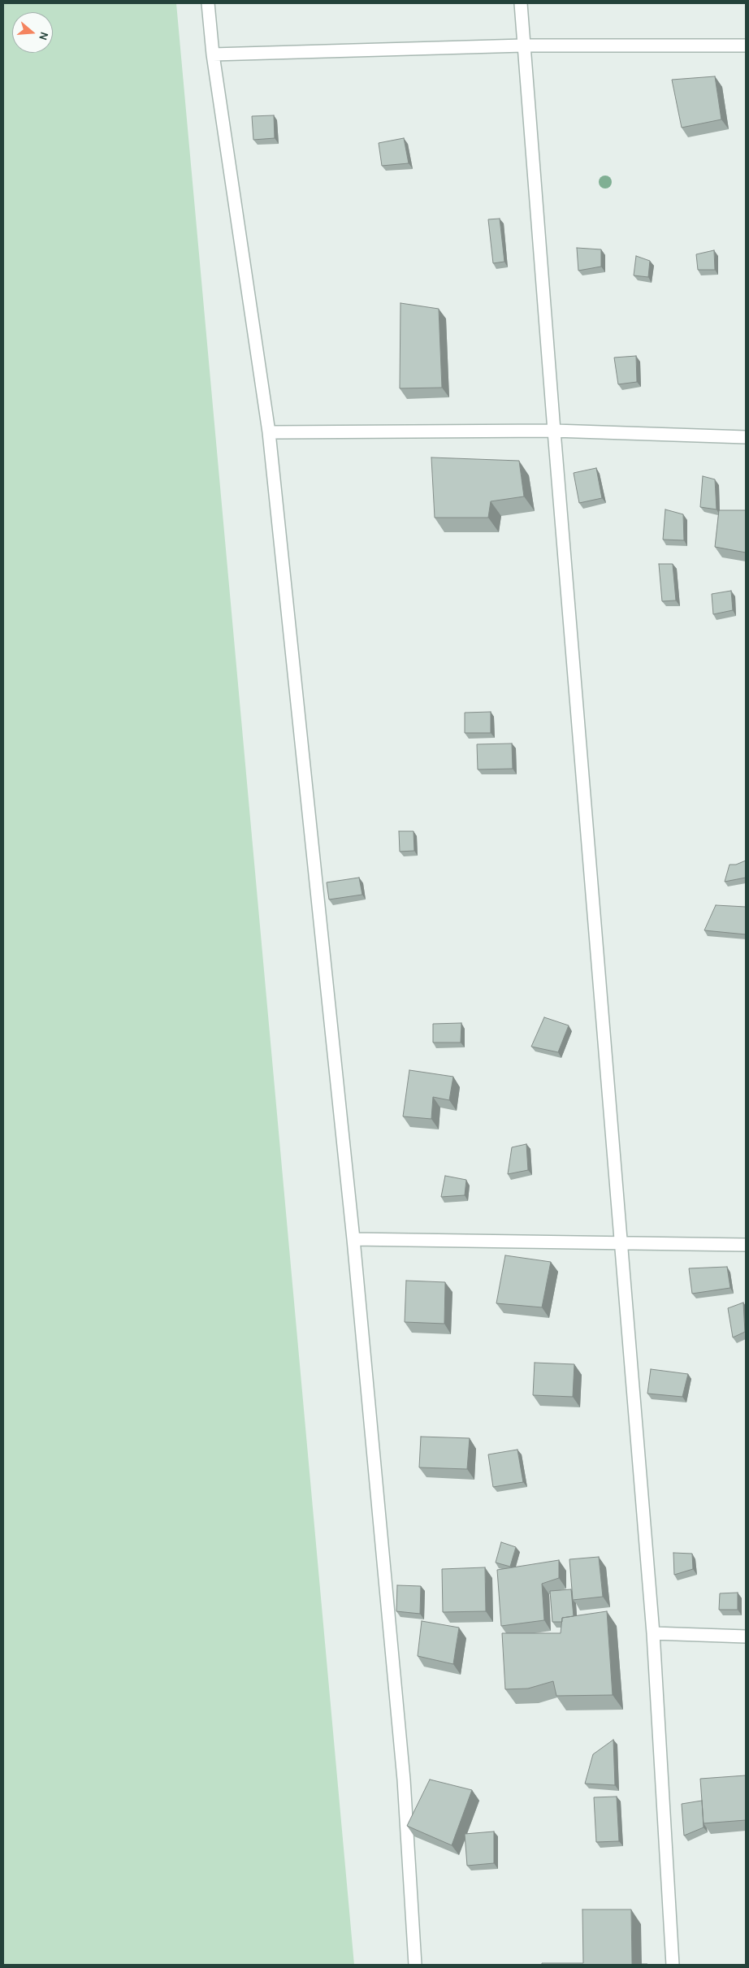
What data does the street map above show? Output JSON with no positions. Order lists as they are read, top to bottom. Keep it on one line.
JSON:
{"north":"right"}
